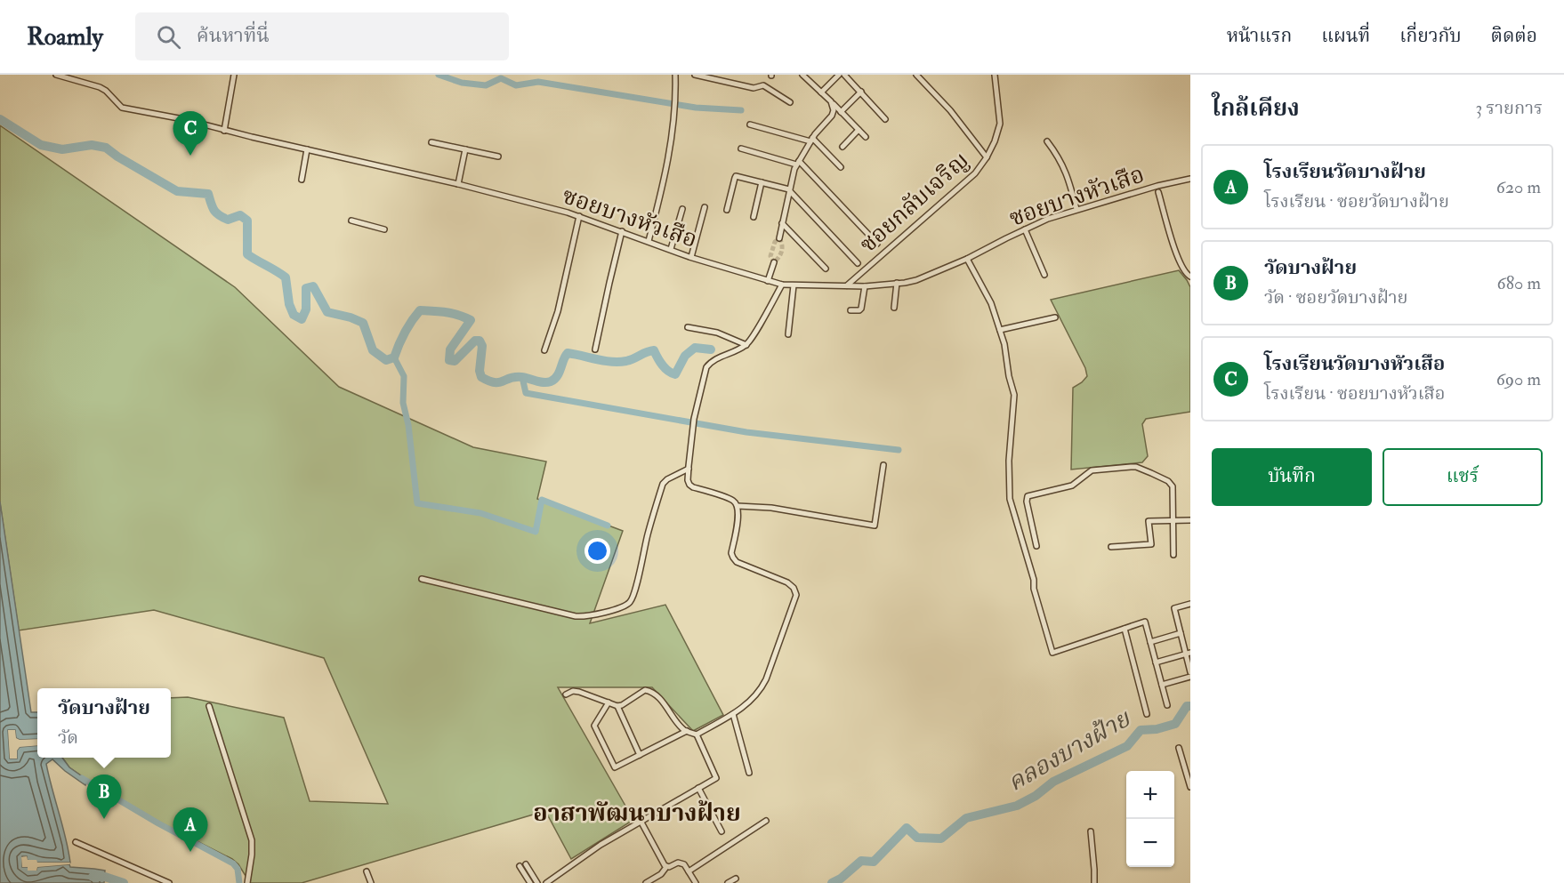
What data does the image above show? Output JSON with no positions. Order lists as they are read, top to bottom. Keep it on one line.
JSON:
{"streets":{"street":["ซอยบางหัวเสือ","ซอยกลับเจริญ"]},"crossings":[["ซอยบางหัวเสือ","ซอยกลับเจริญ"]],"districts":["อาสาพัฒนาบางฝ้าย"],"water":["คลองบางฝ้าย"],"page":{"header":"Roamly","search":"ค้นหาที่นี่","nav":["หน้าแรก","แผนที่","เกี่ยวกับ","ติดต่อ"],"heading":["ใกล้เคียง","3 รายการ"],"pins":["C","B","A"],"list":[{"mark":"A","name":"โรงเรียนวัดบางฝ้าย","note":"โรงเรียน · ซอยวัดบางฝ้าย","value":"620 m"},{"mark":"B","name":"วัดบางฝ้าย","note":"วัด · ซอยวัดบางฝ้าย","value":"680 m"},{"mark":"C","name":"โรงเรียนวัดบางหัวเสือ","note":"โรงเรียน · ซอยบางหัวเสือ","value":"690 m"}],"buttons":["บันทึก","แชร์"],"popup":["วัดบางฝ้าย","วัด"],"map_buttons":["+","−"]}}
